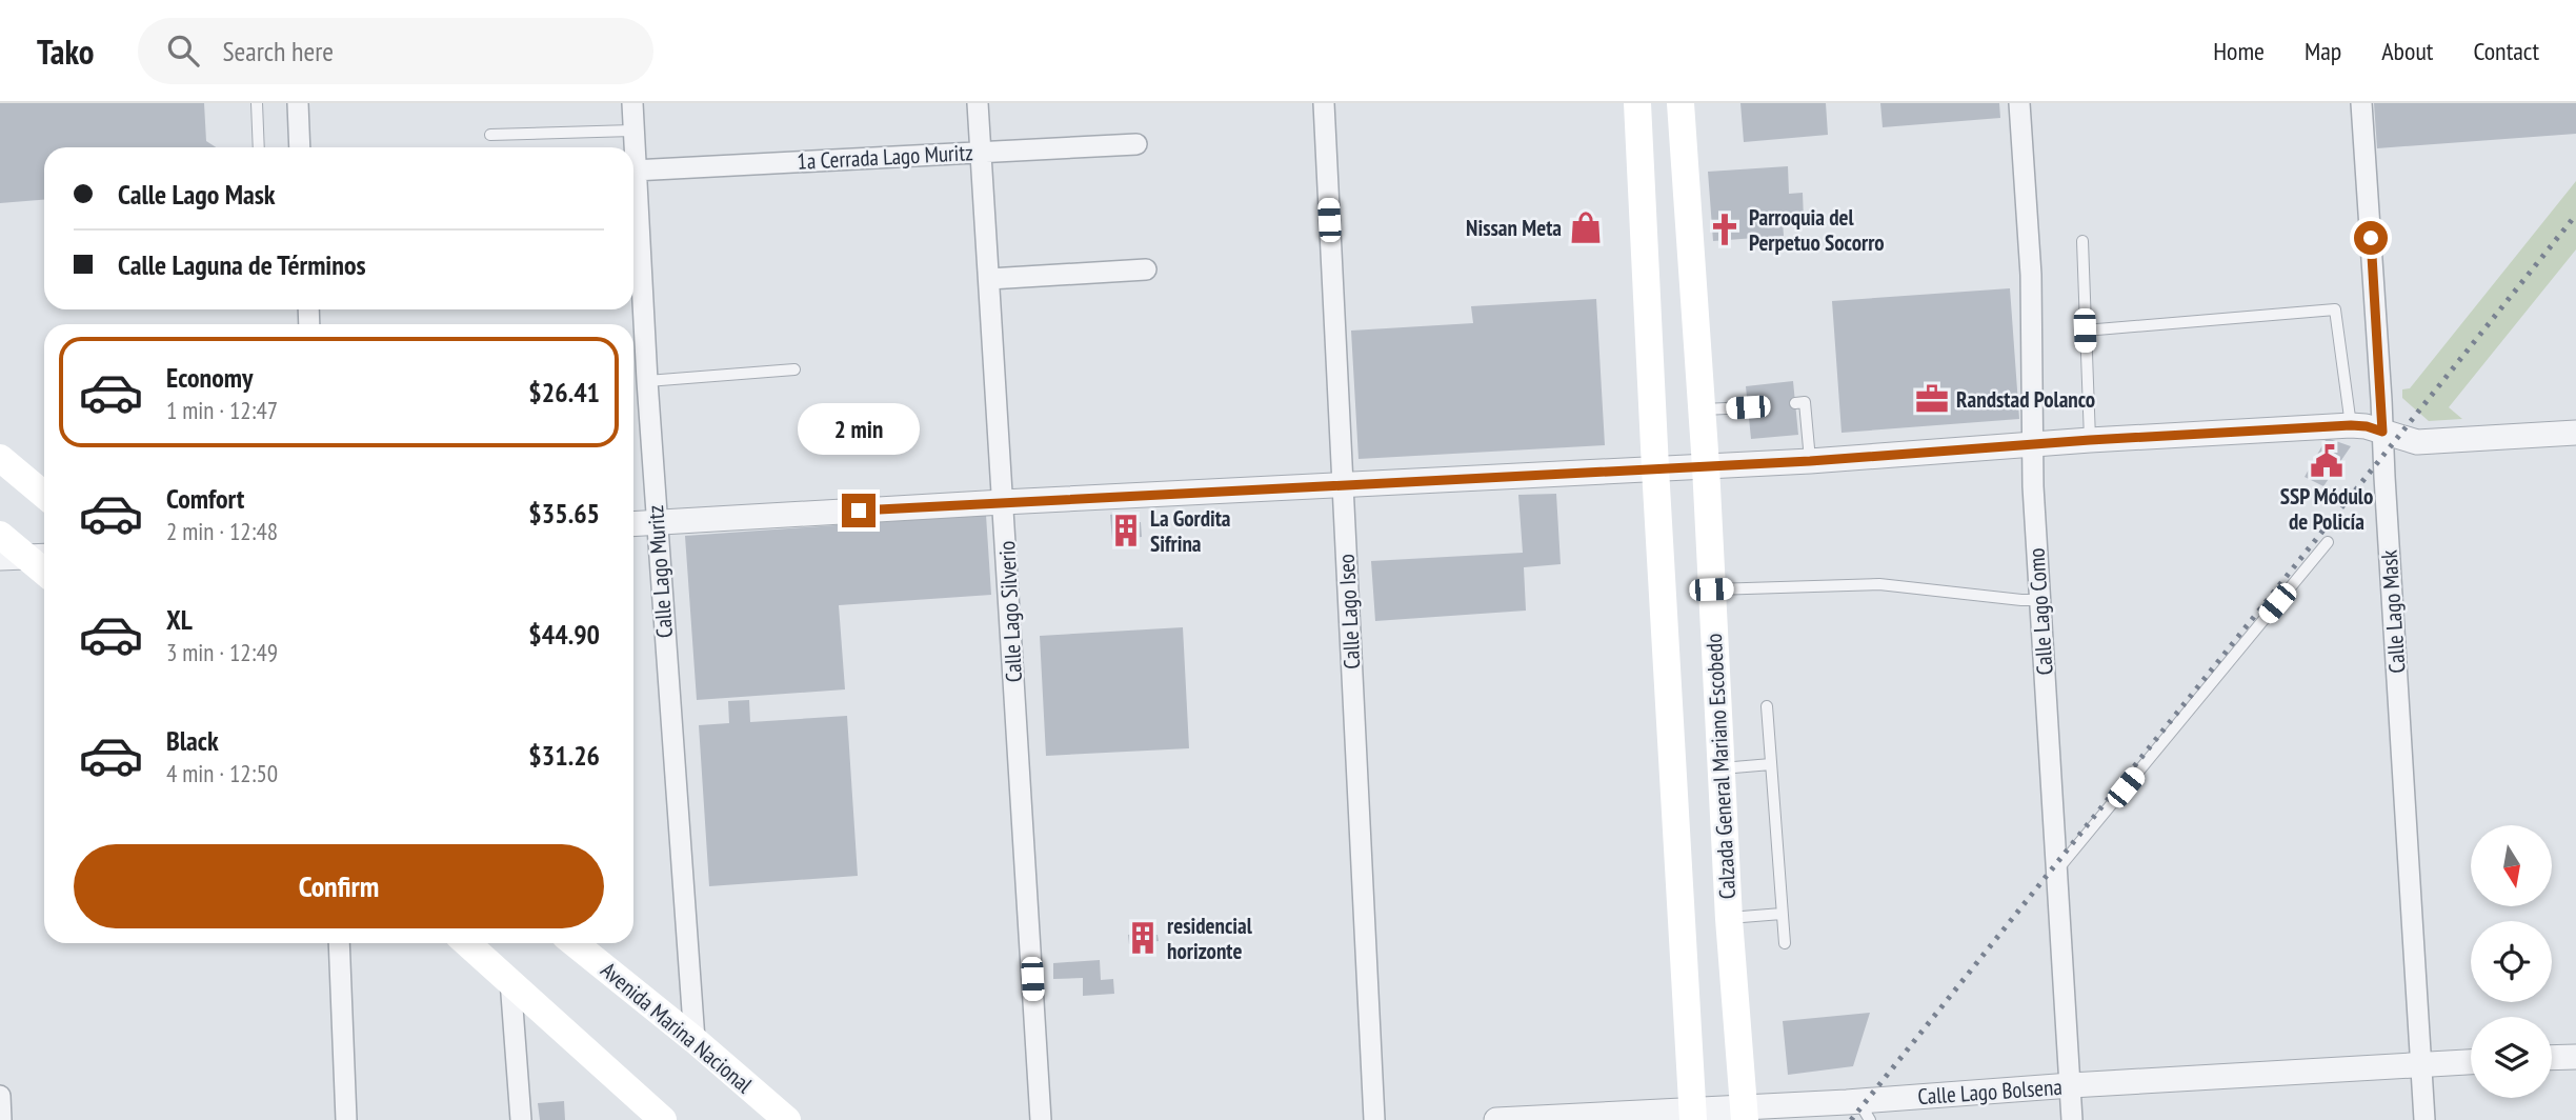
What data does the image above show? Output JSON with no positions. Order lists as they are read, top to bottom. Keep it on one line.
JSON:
{"streets":{"main road":["Calzada General Mariano Escobedo","Avenida Marina Nacional"],"street":["1a Cerrada Lago Muritz","Calle Lago Muritz","Calle Lago Silverio","Calle Lago Iseo","Calle Lago Como","Calle Lago Mask","Calle Lago Bolsena"]},"crossings":[["1a Cerrada Lago Muritz","Calle Lago Silverio"],["Calle Lago Muritz","Avenida Marina Nacional"],["Calle Lago Como","Calle Lago Bolsena"],["Calle Lago Mask","Calle Lago Bolsena"],["Calzada General Mariano Escobedo","Calle Lago Bolsena"]],"places":{"shop":["Nissan Meta"],"church":["Parroquia del Perpetuo Socorro"],"office":["Randstad Polanco"],"public building":["SSP Módulo de Policía"],"building":["La Gordita Sifrina","residencial horizonte"]},"north":"bottom","page":{"header":"Tako","search":"Search here","nav":["Home","Map","About","Contact"],"banner":["Calle Lago Mask","Calle Laguna de Términos"],"list":[{"name":"Economy","note":"1 min · 12:47","value":"$26.41"},{"name":"Comfort","note":"2 min · 12:48","value":"$35.65"},{"name":"XL","note":"3 min · 12:49","value":"$44.90"},{"name":"Black","note":"4 min · 12:50","value":"$31.26"}],"bubble":"2 min","buttons":"Confirm"}}
